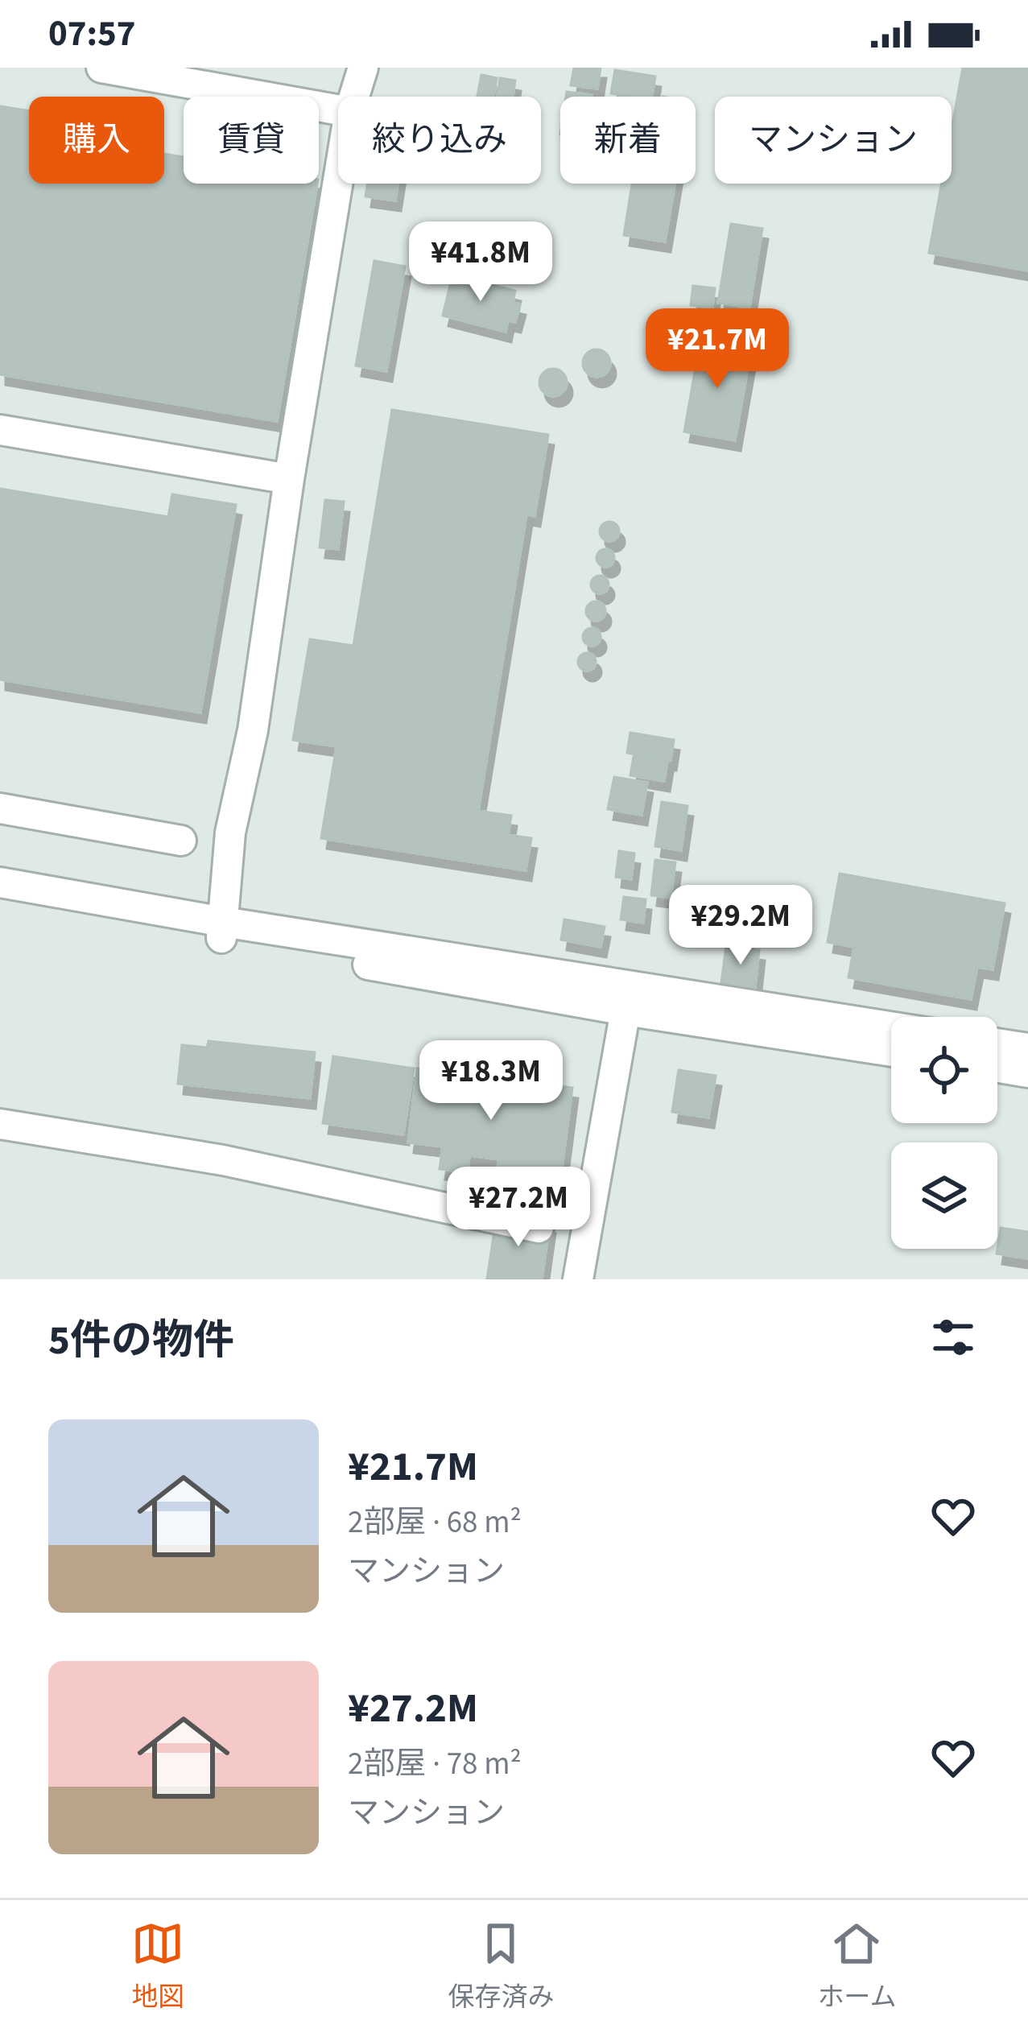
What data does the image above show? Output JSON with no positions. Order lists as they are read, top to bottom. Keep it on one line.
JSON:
{"page":{"status":"07:57","chip":["購入","賃貸","絞り込み","新着","マンション"],"price":["¥41.8M","¥21.7M","¥29.2M","¥18.3M","¥27.2M"],"heading":"5件の物件","list":[{"name":"¥21.7M","note":"2部屋 · 68 m² · マンション"},{"name":"¥27.2M","note":"2部屋 · 78 m² · マンション"}],"tabs":["地図","保存済み","ホーム"]}}
